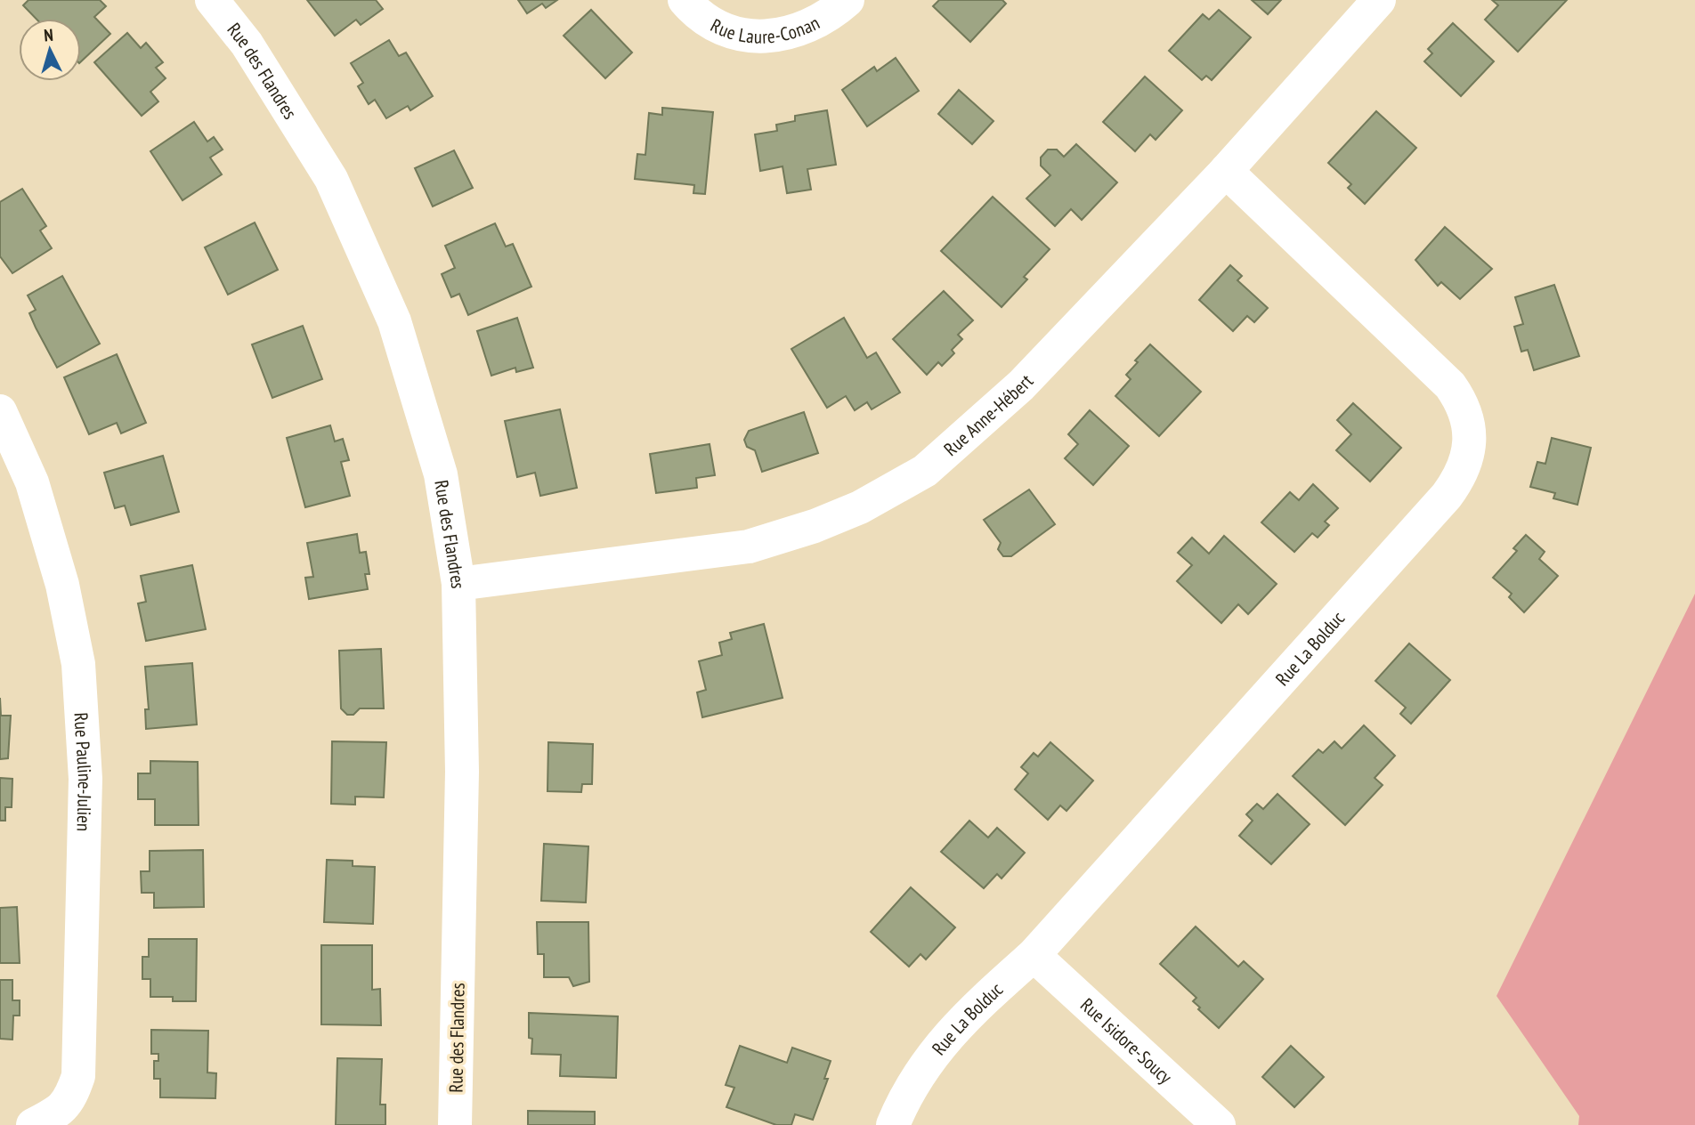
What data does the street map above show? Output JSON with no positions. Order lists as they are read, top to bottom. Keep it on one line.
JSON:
{"streets":{"street":["Rue Laure-Conan","Rue des Flandres","Rue Anne-Hébert","Rue La Bolduc","Rue Pauline-Julien","Rue Isidore-Soucy"]},"crossings":[["Rue des Flandres","Rue Anne-Hébert"],["Rue Anne-Hébert","Rue La Bolduc"],["Rue La Bolduc","Rue Isidore-Soucy"]],"north":"top"}
